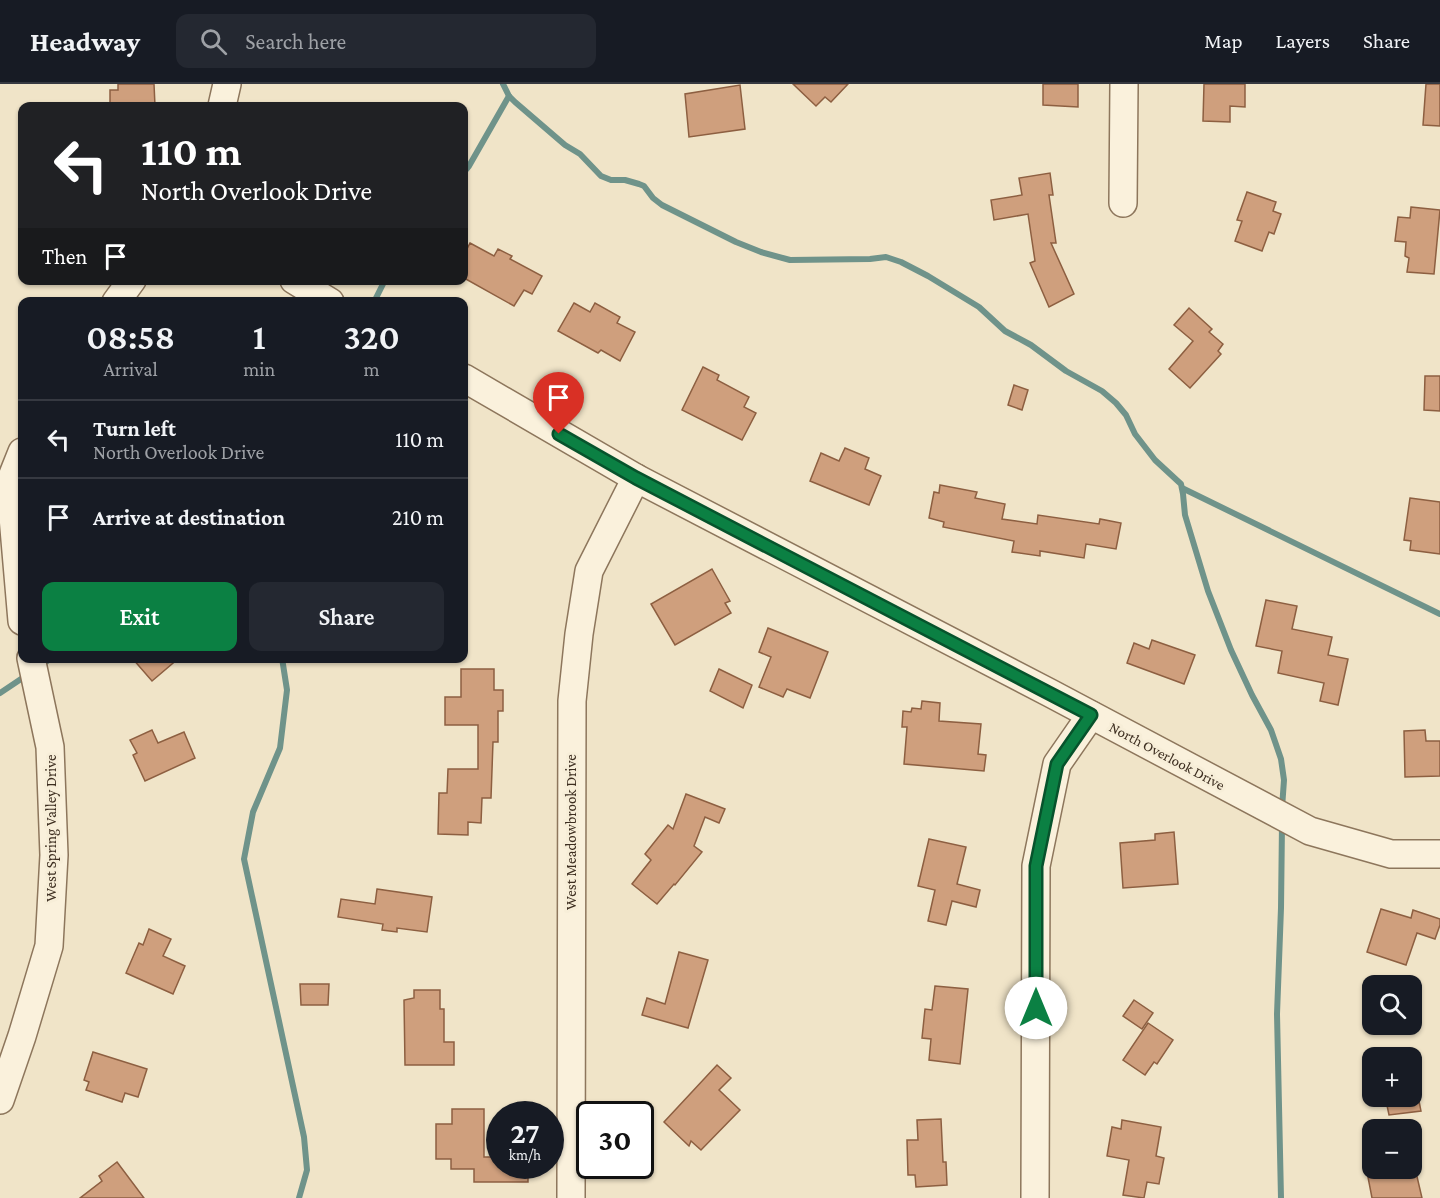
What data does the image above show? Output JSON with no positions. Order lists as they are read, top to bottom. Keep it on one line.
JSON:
{"streets":{"street":["North Overlook Drive","West Spring Valley Drive","West Meadowbrook Drive"]},"crossings":[["North Overlook Drive","West Meadowbrook Drive"]],"page":{"header":"Headway","search":"Search here","nav":["Map","Layers","Share"],"turn":["110 m","North Overlook Drive"],"then":"Then","eta":["08:58","Arrival","1","min","320","m"],"list":[{"name":"Turn left","note":"North Overlook Drive","value":"110 m"},{"name":"Arrive at destination","value":"210 m"}],"buttons":["Exit","Share"],"map_buttons":["+","−"],"speed":"27 km/h","limit":"30"}}
